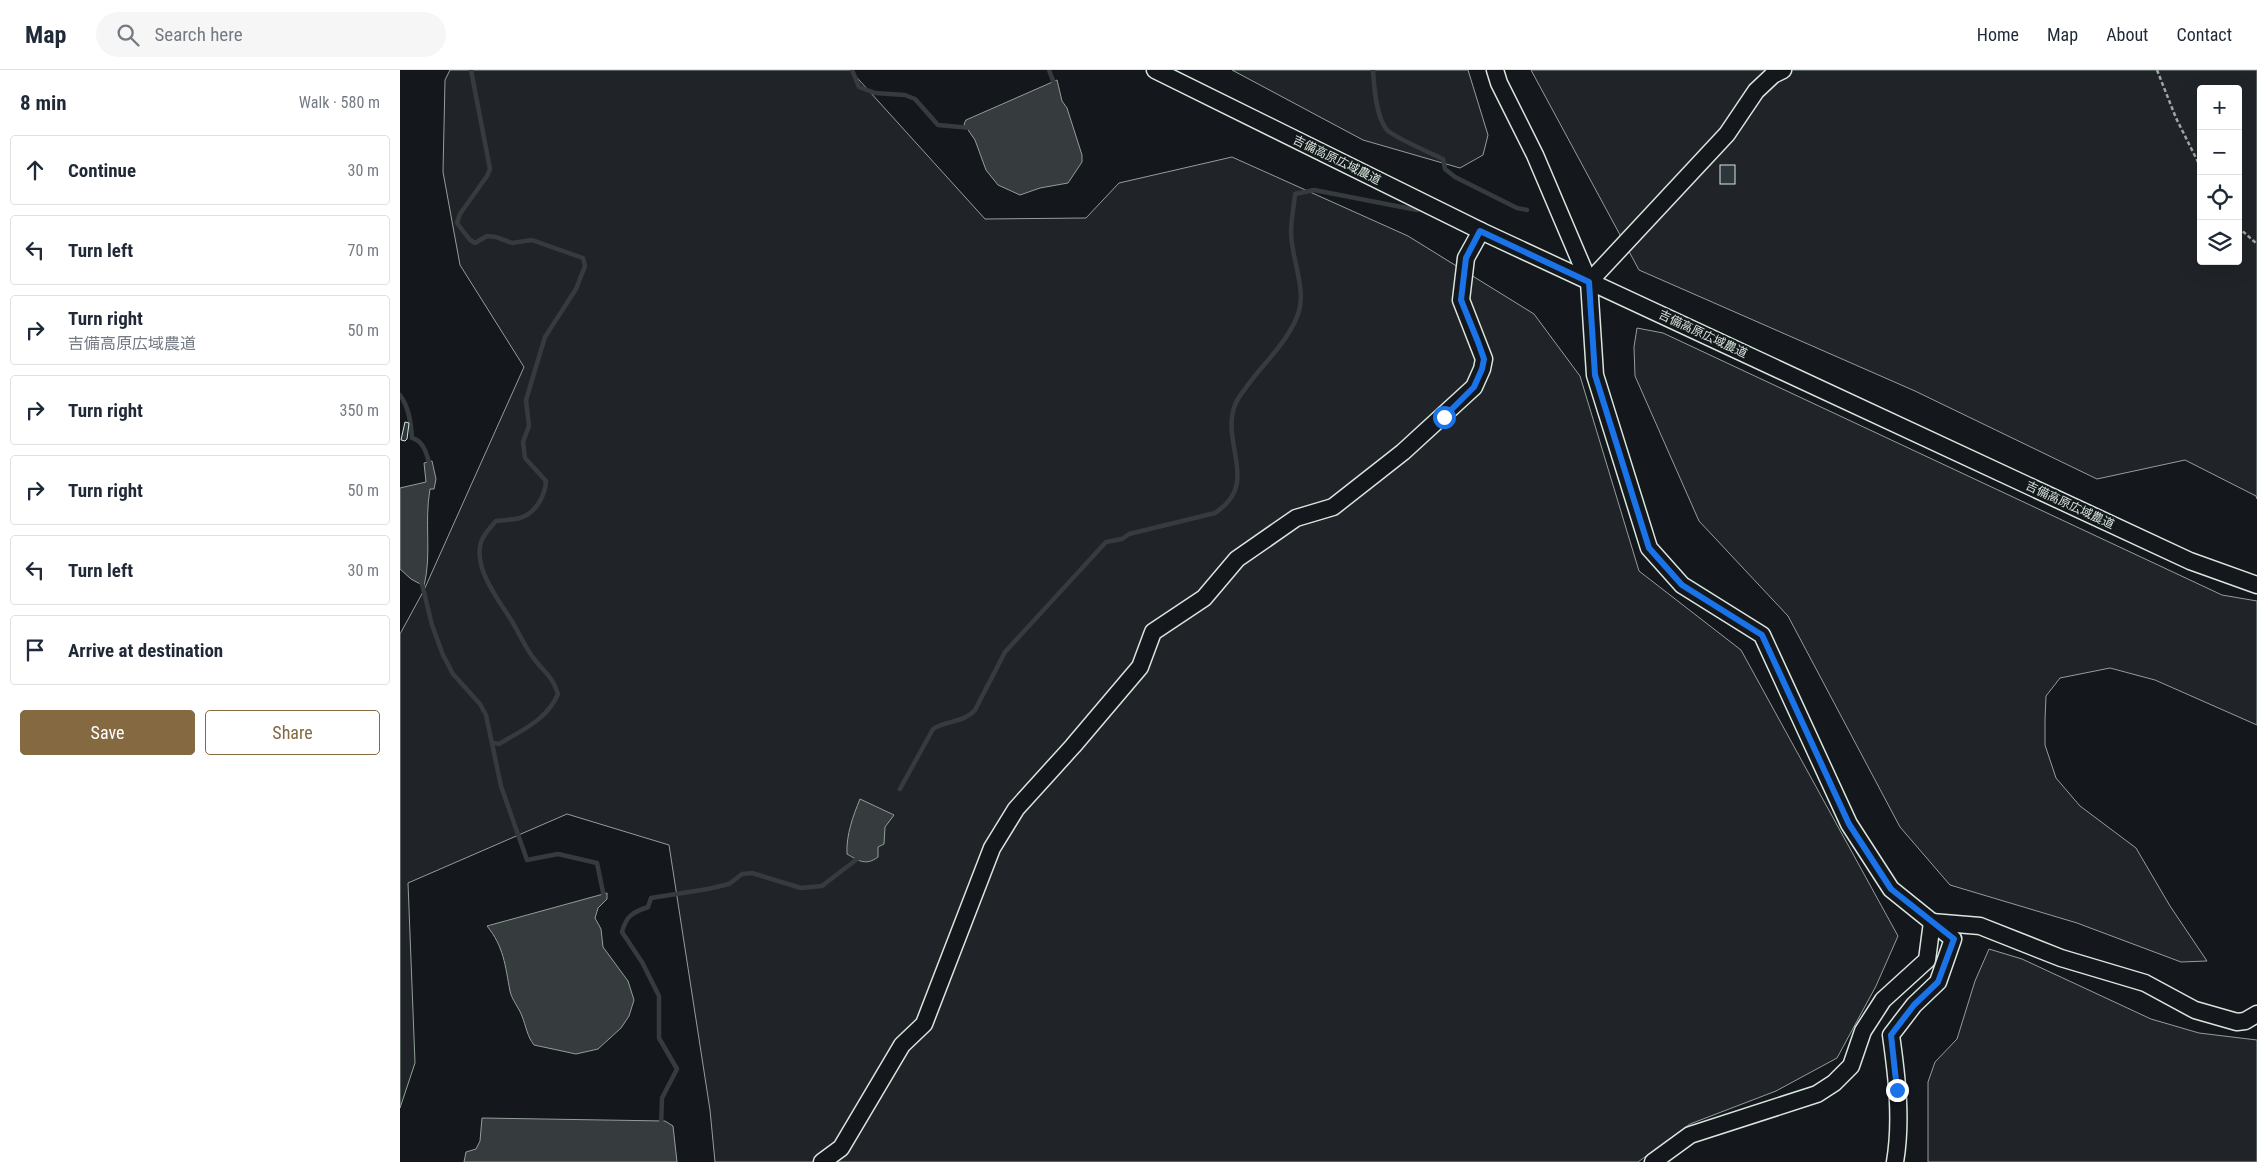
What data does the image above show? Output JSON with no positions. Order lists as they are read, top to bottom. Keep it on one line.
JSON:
{"streets":{"street":["吉備高原広域農道"]},"page":{"header":"Map","search":"Search here","nav":["Home","Map","About","Contact"],"heading":["8 min","Walk · 580 m"],"map_buttons":["+","−"],"list":[["Continue","30 m"],["Turn left","70 m"],["Turn right","吉備高原広域農道","50 m"],["Turn right","350 m"],["Turn right","50 m"],["Turn left","30 m"],"Arrive at destination"],"buttons":["Save","Share"]}}
